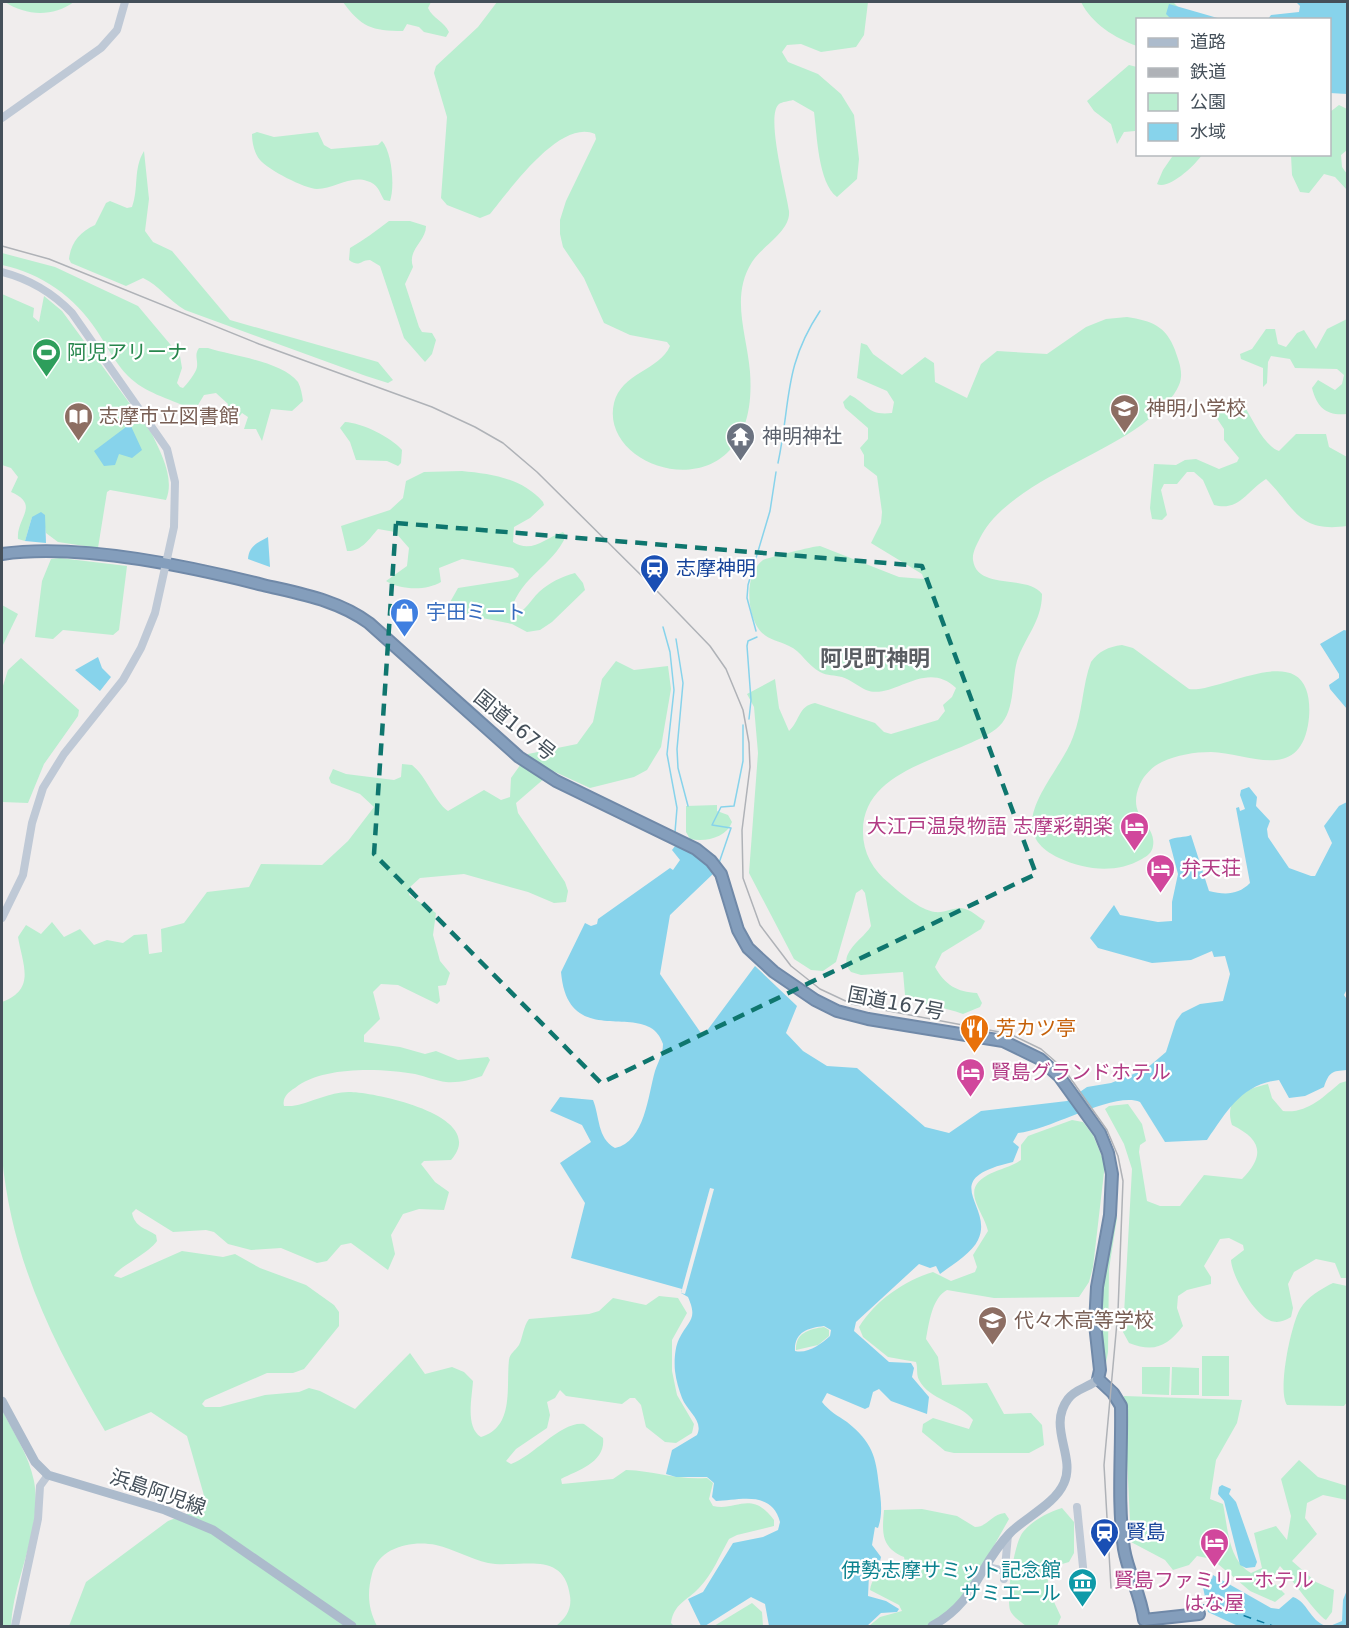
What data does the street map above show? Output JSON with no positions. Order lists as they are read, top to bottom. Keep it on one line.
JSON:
{"streets":{"highway":["国道167号"],"main road":["浜島阿児線"]},"districts":["阿児町神明"],"places":{"sports":["阿児アリーナ"],"school or university":["神明小学校","代々木高等学校"],"library":["志摩市立図書館"],"temple":["神明神社"],"station":["志摩神明","賢島"],"shop":["宇田ミート"],"hotel":["大江戸温泉物語 志摩彩朝楽","弁天荘","賢島グランドホテル","賢島ファミリーホテル はな屋"],"restaurant":["芳カツ亭"],"museum":["伊勢志摩サミット記念館 サミエール"]},"legend":["道路","鉄道","公園","水域"]}
